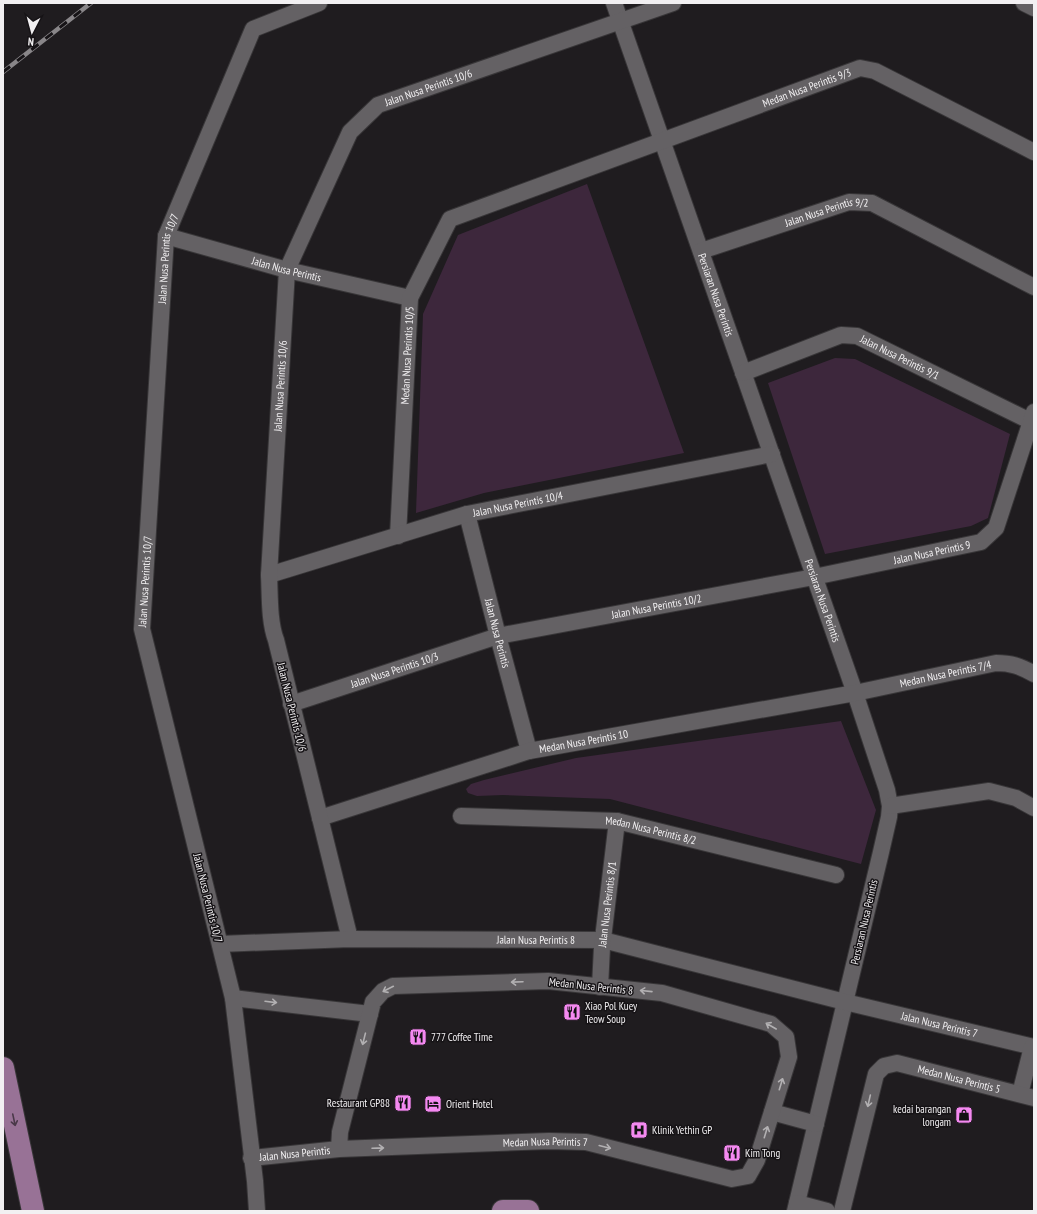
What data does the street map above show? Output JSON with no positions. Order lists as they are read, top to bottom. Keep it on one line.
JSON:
{"streets":{"street":["Medan Nusa Perintis 9/3","Jalan Nusa Perintis 10/6","Jalan Nusa Perintis 9/2","Jalan Nusa Perintis 10/7","Jalan Nusa Perintis","Persiaran Nusa Perintis","Medan Nusa Perintis 10/5","Jalan Nusa Perintis 9/1","Jalan Nusa Perintis 10/4","Jalan Nusa Perintis 9","Jalan Nusa Perintis 10/2","Jalan Nusa Perintis 10/3","Medan Nusa Perintis 7/4","Medan Nusa Perintis 10","Medan Nusa Perintis 8/2","Jalan Nusa Perintis 8/1","Jalan Nusa Perintis 8","Medan Nusa Perintis 8","Jalan Nusa Perintis 7","Medan Nusa Perintis 5","Medan Nusa Perintis 7"]},"crossings":[["Medan Nusa Perintis 9/3","Persiaran Nusa Perintis"],["Medan Nusa Perintis 9/3","Medan Nusa Perintis 10/5"],["Jalan Nusa Perintis 10/6","Jalan Nusa Perintis"],["Jalan Nusa Perintis 10/6","Persiaran Nusa Perintis"],["Jalan Nusa Perintis 10/6","Jalan Nusa Perintis 10/4"],["Jalan Nusa Perintis 10/6","Jalan Nusa Perintis 10/3"],["Jalan Nusa Perintis 10/6","Medan Nusa Perintis 10"],["Jalan Nusa Perintis 10/6","Jalan Nusa Perintis 8"],["Jalan Nusa Perintis 9/2","Persiaran Nusa Perintis"],["Jalan Nusa Perintis 10/7","Jalan Nusa Perintis"],["Jalan Nusa Perintis 10/7","Jalan Nusa Perintis 8"],["Jalan Nusa Perintis","Medan Nusa Perintis 10/5"],["Jalan Nusa Perintis","Jalan Nusa Perintis 10/4"],["Jalan Nusa Perintis","Jalan Nusa Perintis 10/2"],["Jalan Nusa Perintis","Jalan Nusa Perintis 10/3"],["Jalan Nusa Perintis","Medan Nusa Perintis 10"],["Jalan Nusa Perintis","Medan Nusa Perintis 7"],["Persiaran Nusa Perintis","Medan Nusa Perintis 10/5"],["Persiaran Nusa Perintis","Jalan Nusa Perintis 9/1"],["Persiaran Nusa Perintis","Jalan Nusa Perintis 10/4"],["Persiaran Nusa Perintis","Jalan Nusa Perintis 9"],["Persiaran Nusa Perintis","Jalan Nusa Perintis 10/2"],["Persiaran Nusa Perintis","Medan Nusa Perintis 7/4"],["Persiaran Nusa Perintis","Medan Nusa Perintis 10"],["Persiaran Nusa Perintis","Jalan Nusa Perintis 8"],["Persiaran Nusa Perintis","Jalan Nusa Perintis 7"],["Medan Nusa Perintis 10/5","Jalan Nusa Perintis 10/4"],["Jalan Nusa Perintis 9/1","Jalan Nusa Perintis 9"],["Jalan Nusa Perintis 9","Jalan Nusa Perintis 10/2"],["Jalan Nusa Perintis 10/2","Jalan Nusa Perintis 10/3"],["Medan Nusa Perintis 7/4","Medan Nusa Perintis 10"],["Medan Nusa Perintis 8/2","Jalan Nusa Perintis 8/1"],["Jalan Nusa Perintis 8/1","Jalan Nusa Perintis 8"],["Jalan Nusa Perintis 8/1","Medan Nusa Perintis 8"],["Jalan Nusa Perintis 8","Jalan Nusa Perintis 7"],["Medan Nusa Perintis 8","Medan Nusa Perintis 7"]],"one_way":["Medan Nusa Perintis 8","Medan Nusa Perintis 7"],"places":{"restaurant":["Xiao Pol Kuey Teow Soup","777 Coffee Time","Restaurant GP88","Kim Tong"],"hotel":["Orient Hotel"],"shop":["kedai barangan longam"],"hospital":["Klinik Yethin GP"]},"north":"bottom"}
